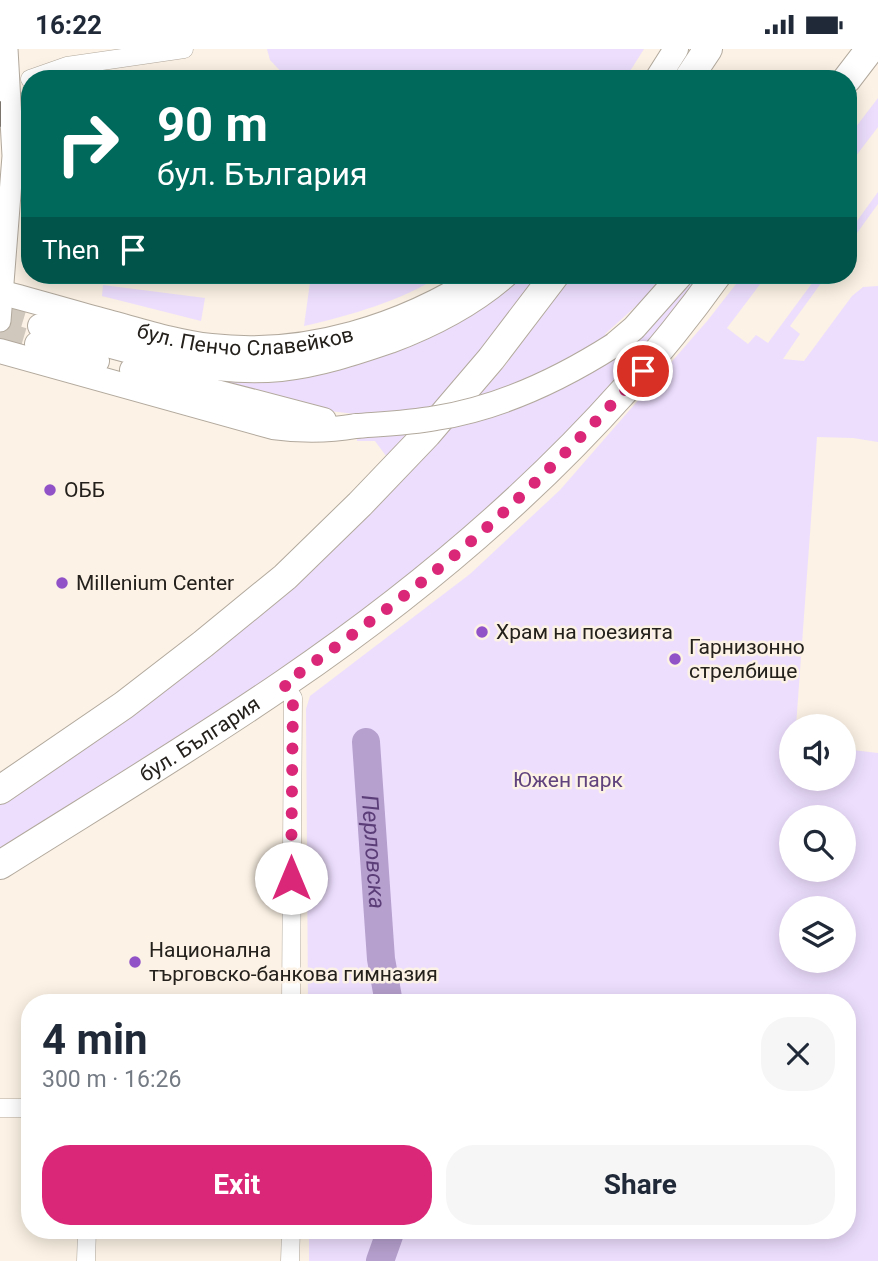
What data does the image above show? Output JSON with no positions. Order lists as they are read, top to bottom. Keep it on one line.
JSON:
{"streets":{"main road":["бул. Пенчо Славейков","бул. България"]},"water":["Перловска"],"parks":["Южен парк"],"places":["ОББ","Millenium Center","Храм на поезията","Гарнизонно стрелбище","Национална търговско-банкова гимназия"],"page":{"status":"16:22","turn":["90 m","бул. България"],"then":"Then","heading":["4 min","300 m · 16:26"],"buttons":["Exit","Share"]}}
